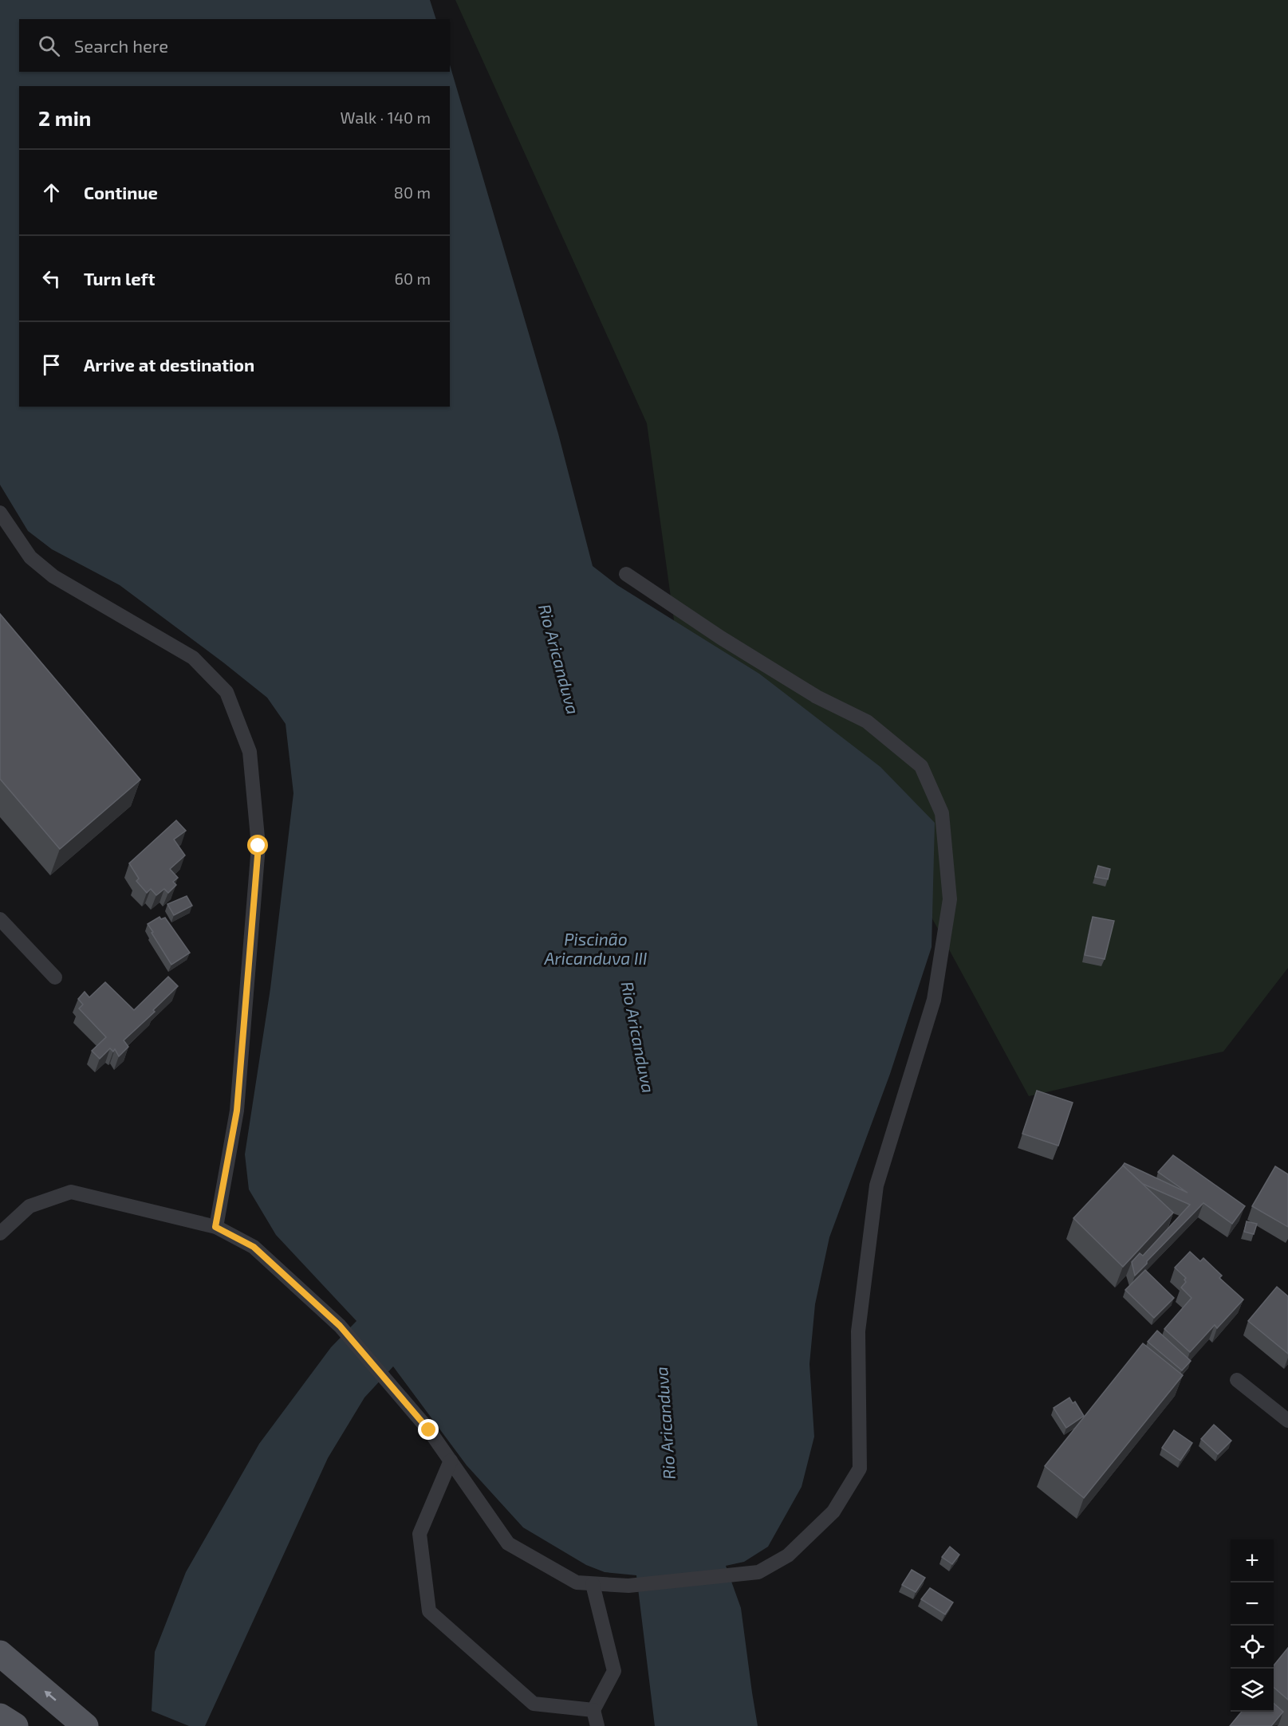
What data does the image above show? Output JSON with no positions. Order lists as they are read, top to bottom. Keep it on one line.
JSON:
{"water":["Rio Aricanduva","Piscinão Aricanduva III"],"page":{"search":"Search here","heading":["2 min","Walk · 140 m"],"list":[["Continue","80 m"],["Turn left","60 m"],"Arrive at destination"],"map_buttons":["+","−"]}}
